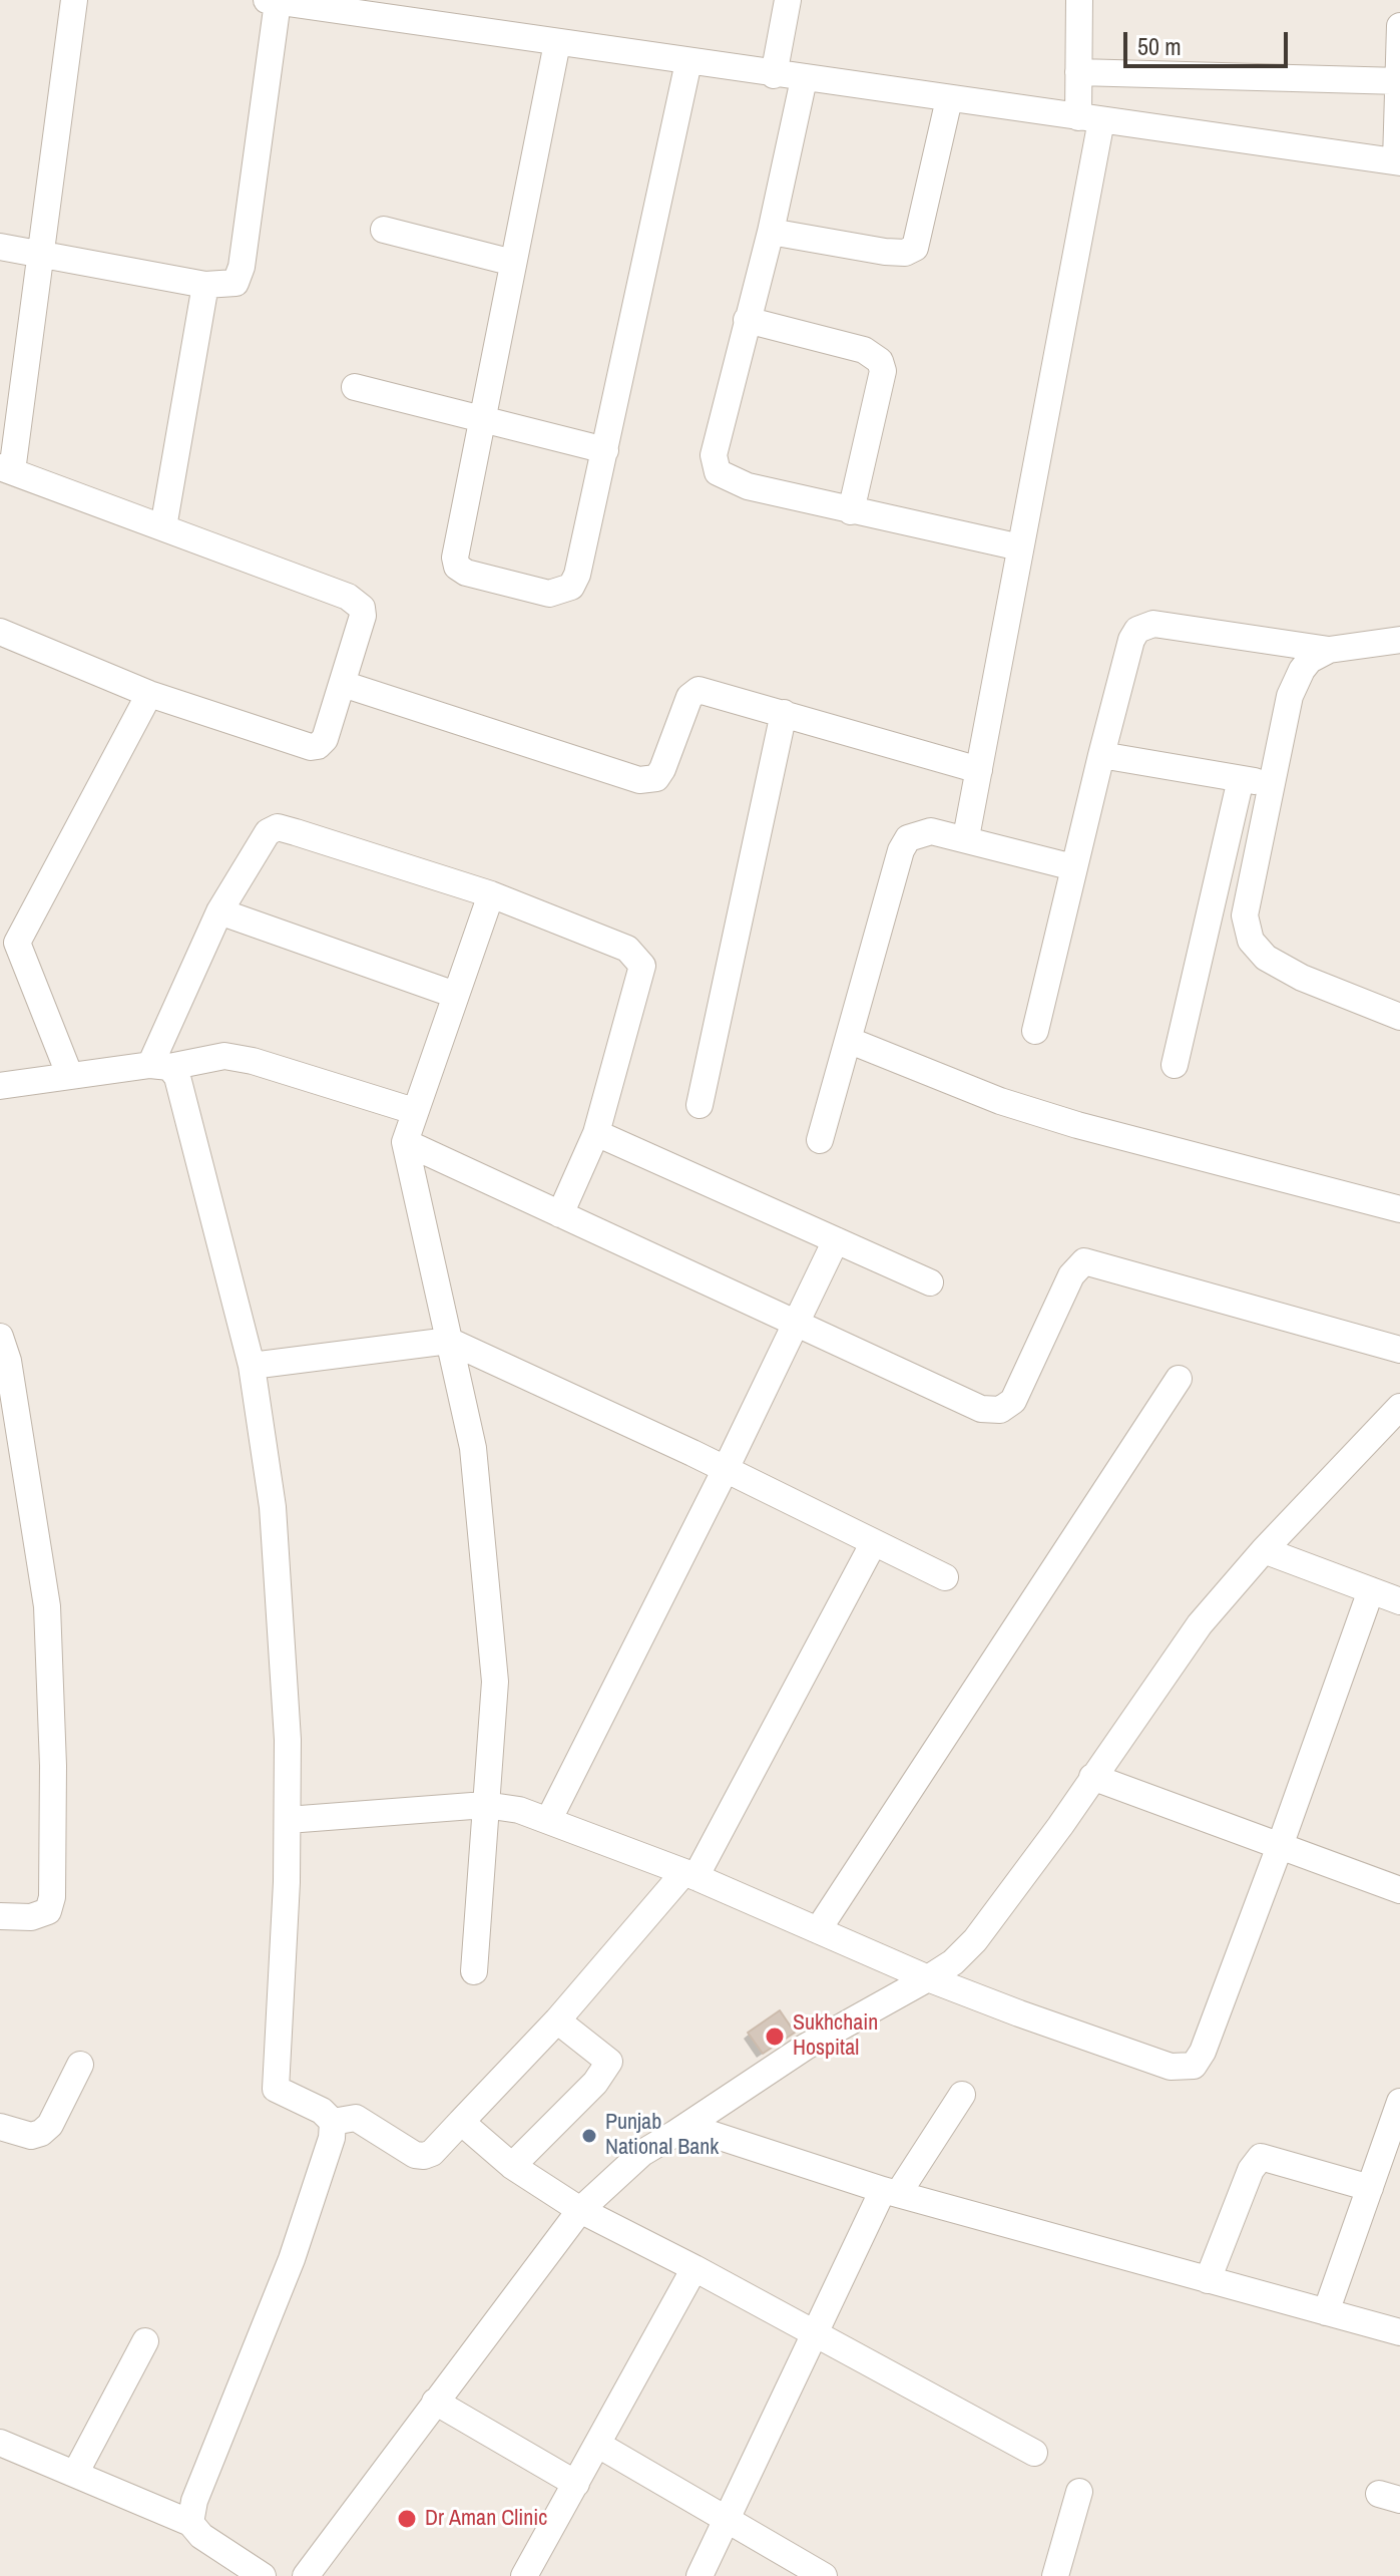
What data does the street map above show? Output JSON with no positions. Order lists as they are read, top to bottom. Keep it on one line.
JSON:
{"places":["Sukhchain Hospital","Punjab National Bank","Dr Aman Clinic"],"scale_bar":"50 m"}
